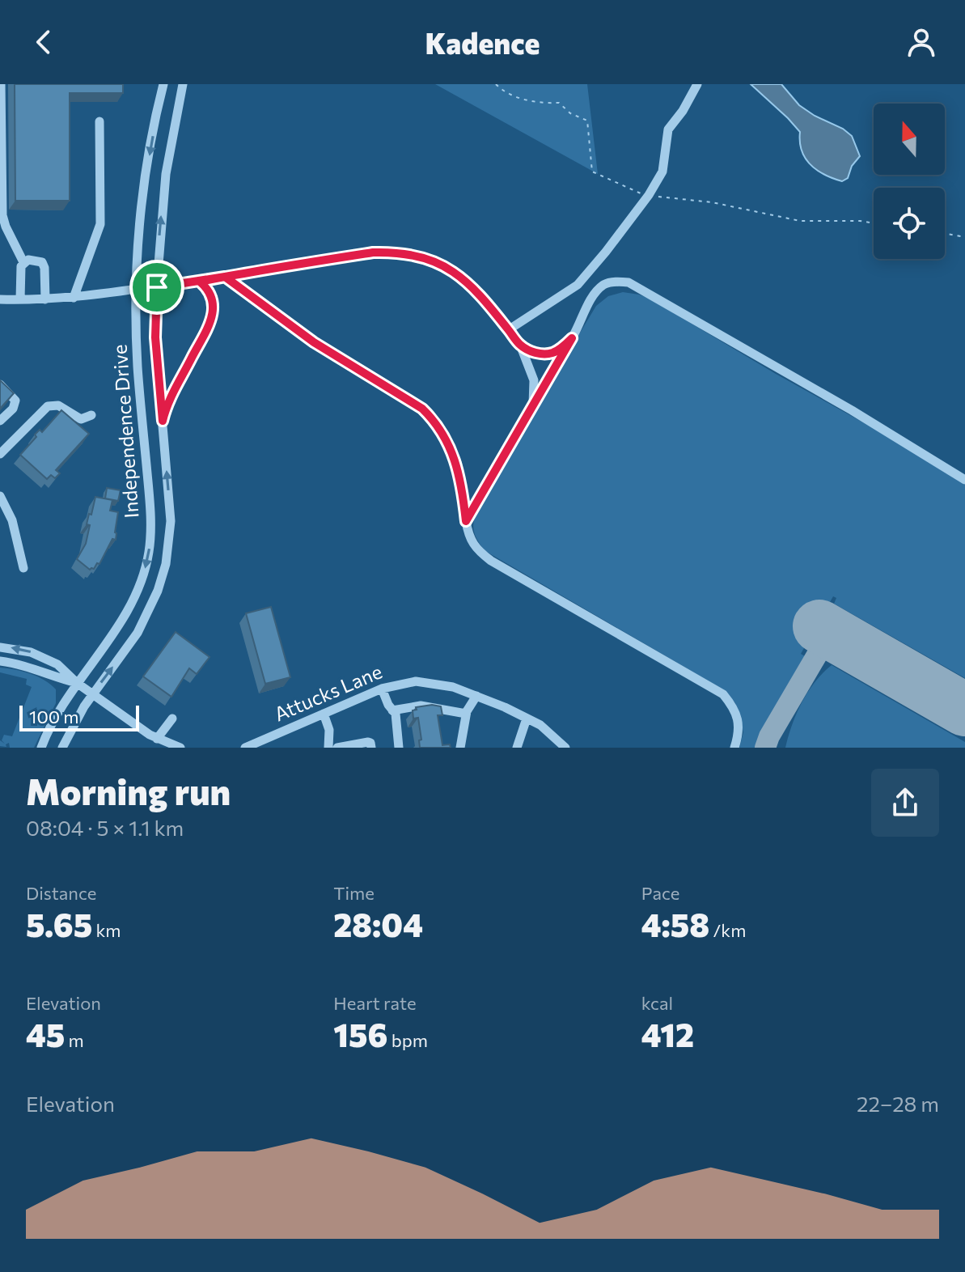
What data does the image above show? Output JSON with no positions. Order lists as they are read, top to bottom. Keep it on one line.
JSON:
{"streets":{"street":["Independence Drive","Attucks Lane"]},"scale_bar":"100 m","north":"top","page":{"header":"Kadence","scale":"100 m","heading":["Morning run","08:04 · 5 × 1.1 km"],"stats":[["Distance","5.65 km"],["Time","28:04"],["Pace","4:58 /km"],["Elevation","45 m"],["Heart rate","156 bpm"],["kcal","412"]],"chart":["Elevation","22–28 m"]}}
